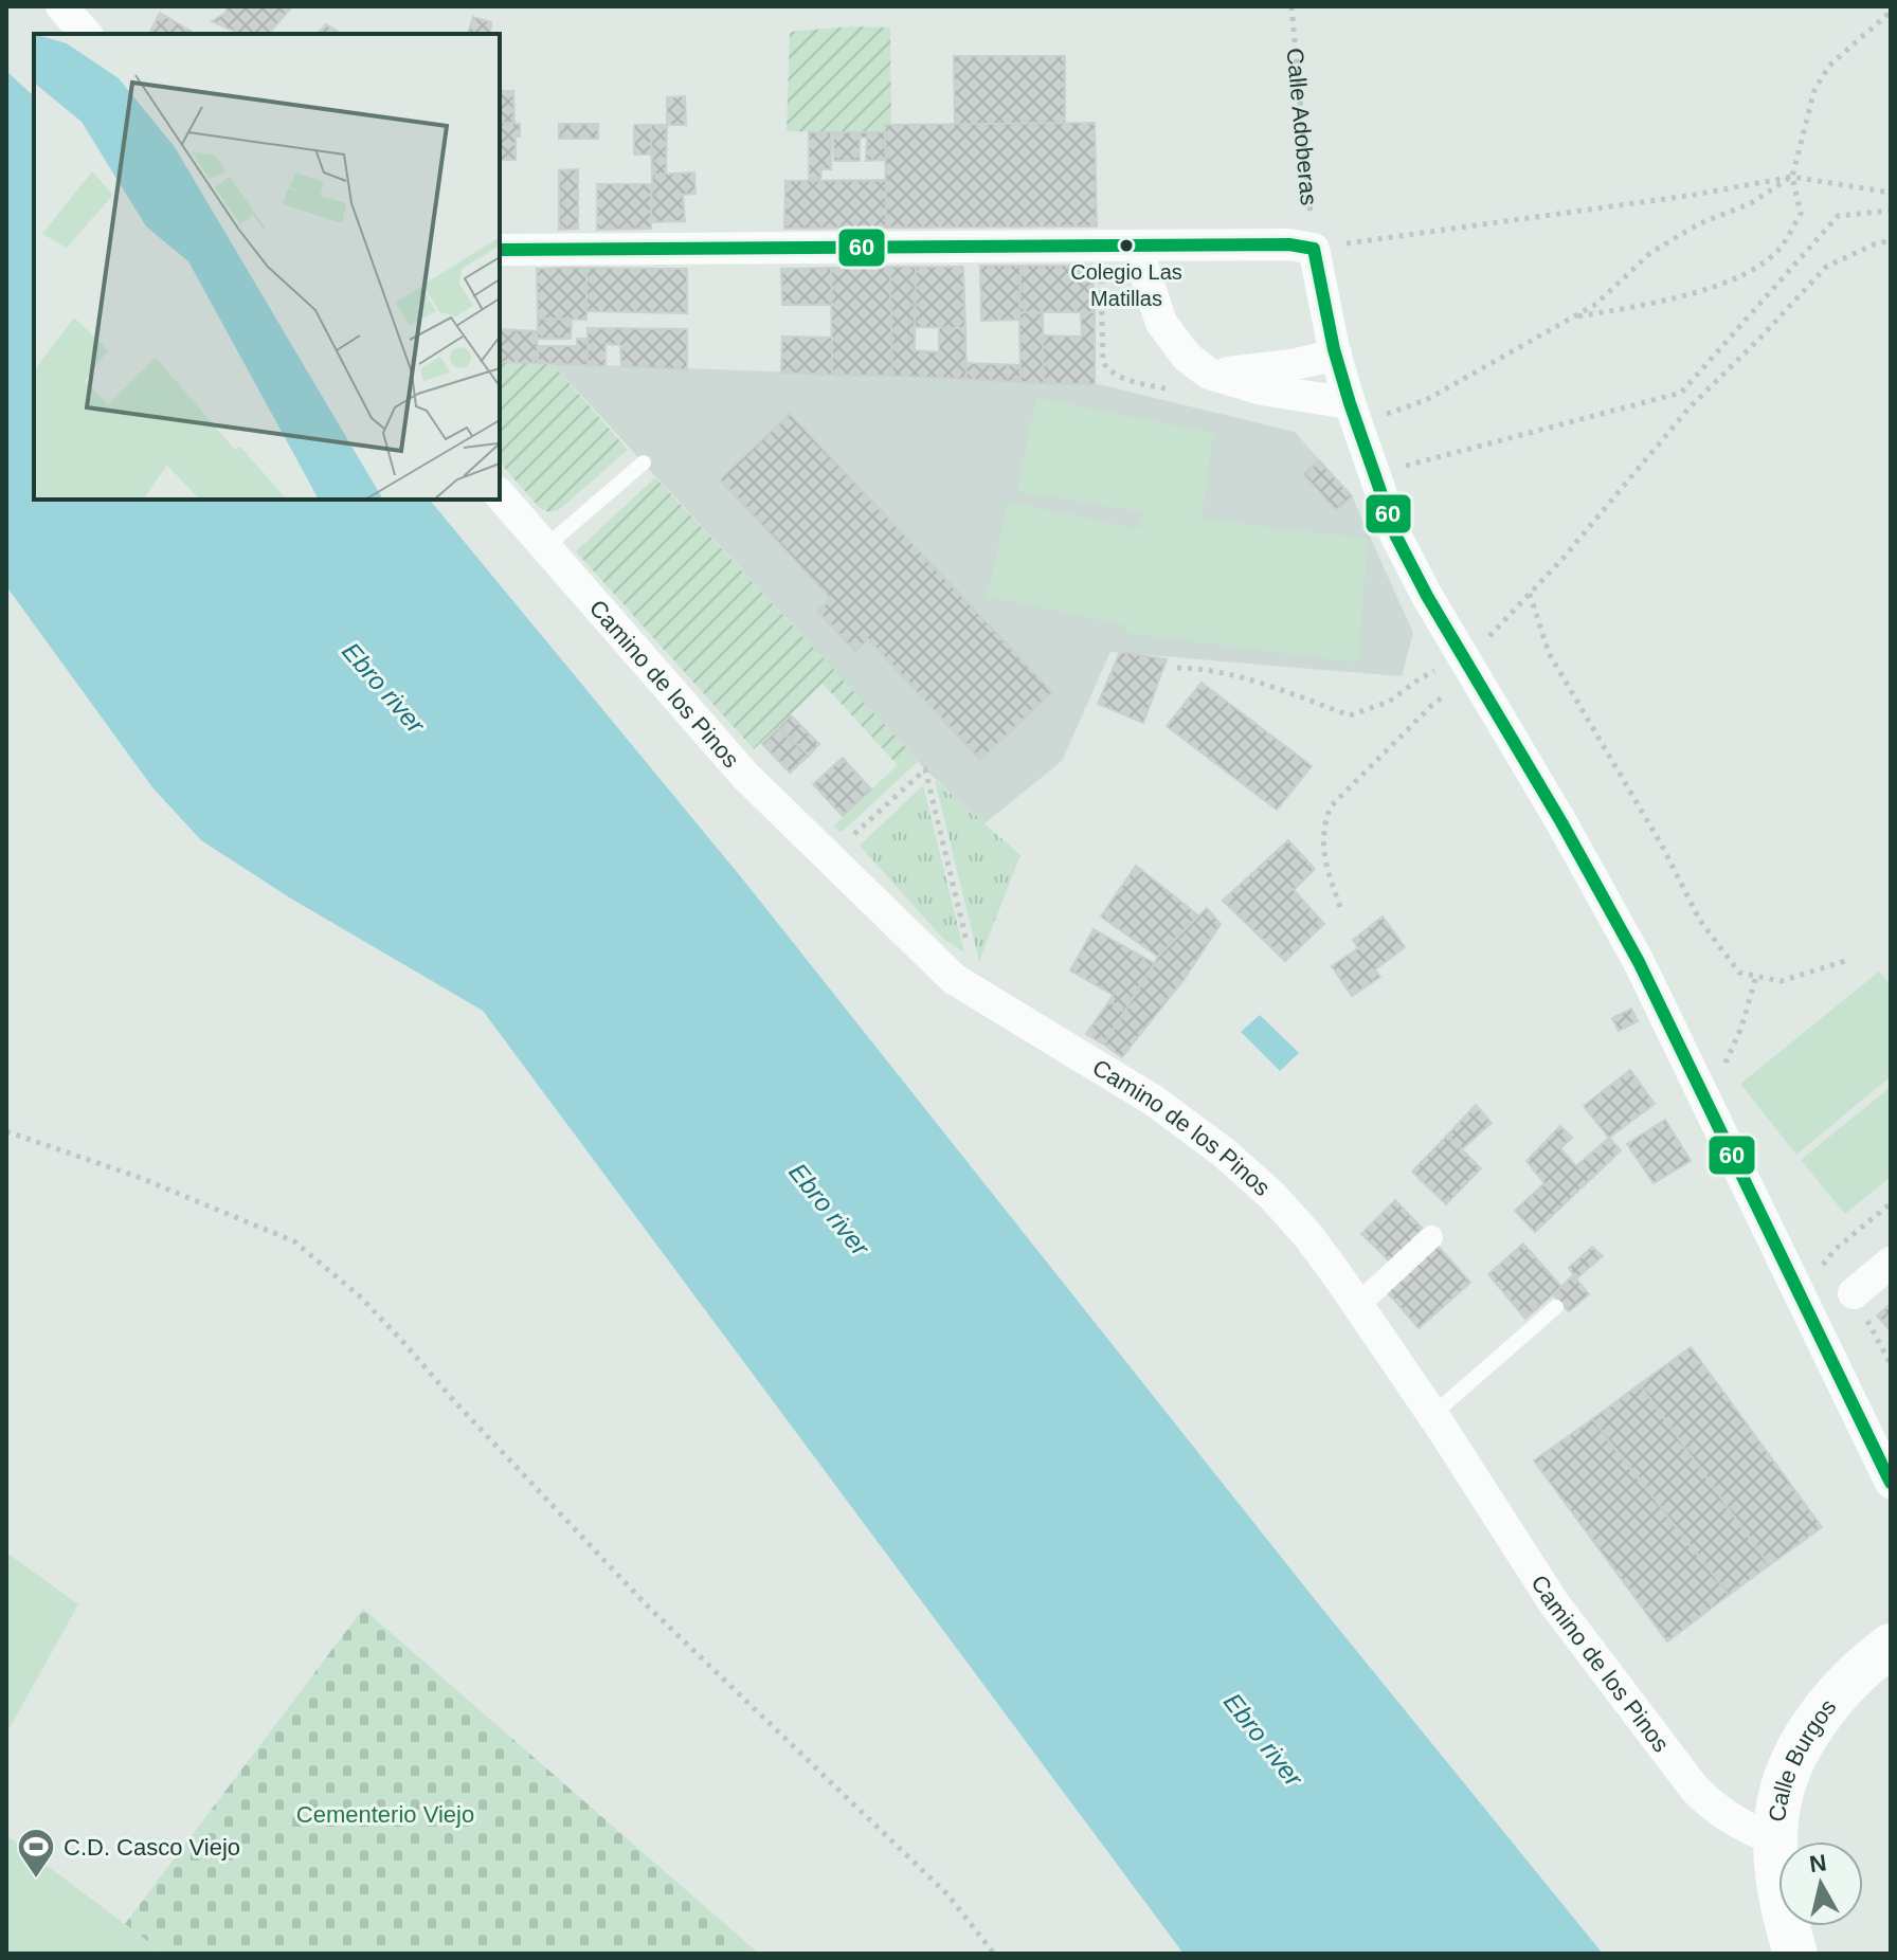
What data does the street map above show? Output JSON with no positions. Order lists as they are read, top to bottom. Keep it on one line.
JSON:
{"streets":{"main road":["Calle Burgos"],"street":["Camino de los Pinos"],"path":["Calle Adoberas"]},"crossings":[["Camino de los Pinos","Calle Burgos"]],"water":["Ebro river"],"parks":["Cementerio Viejo"],"places":{"other":["Colegio Las Matillas"],"sports":["C.D. Casco Viejo"]},"lines":["transit line 60"],"north":"top"}
